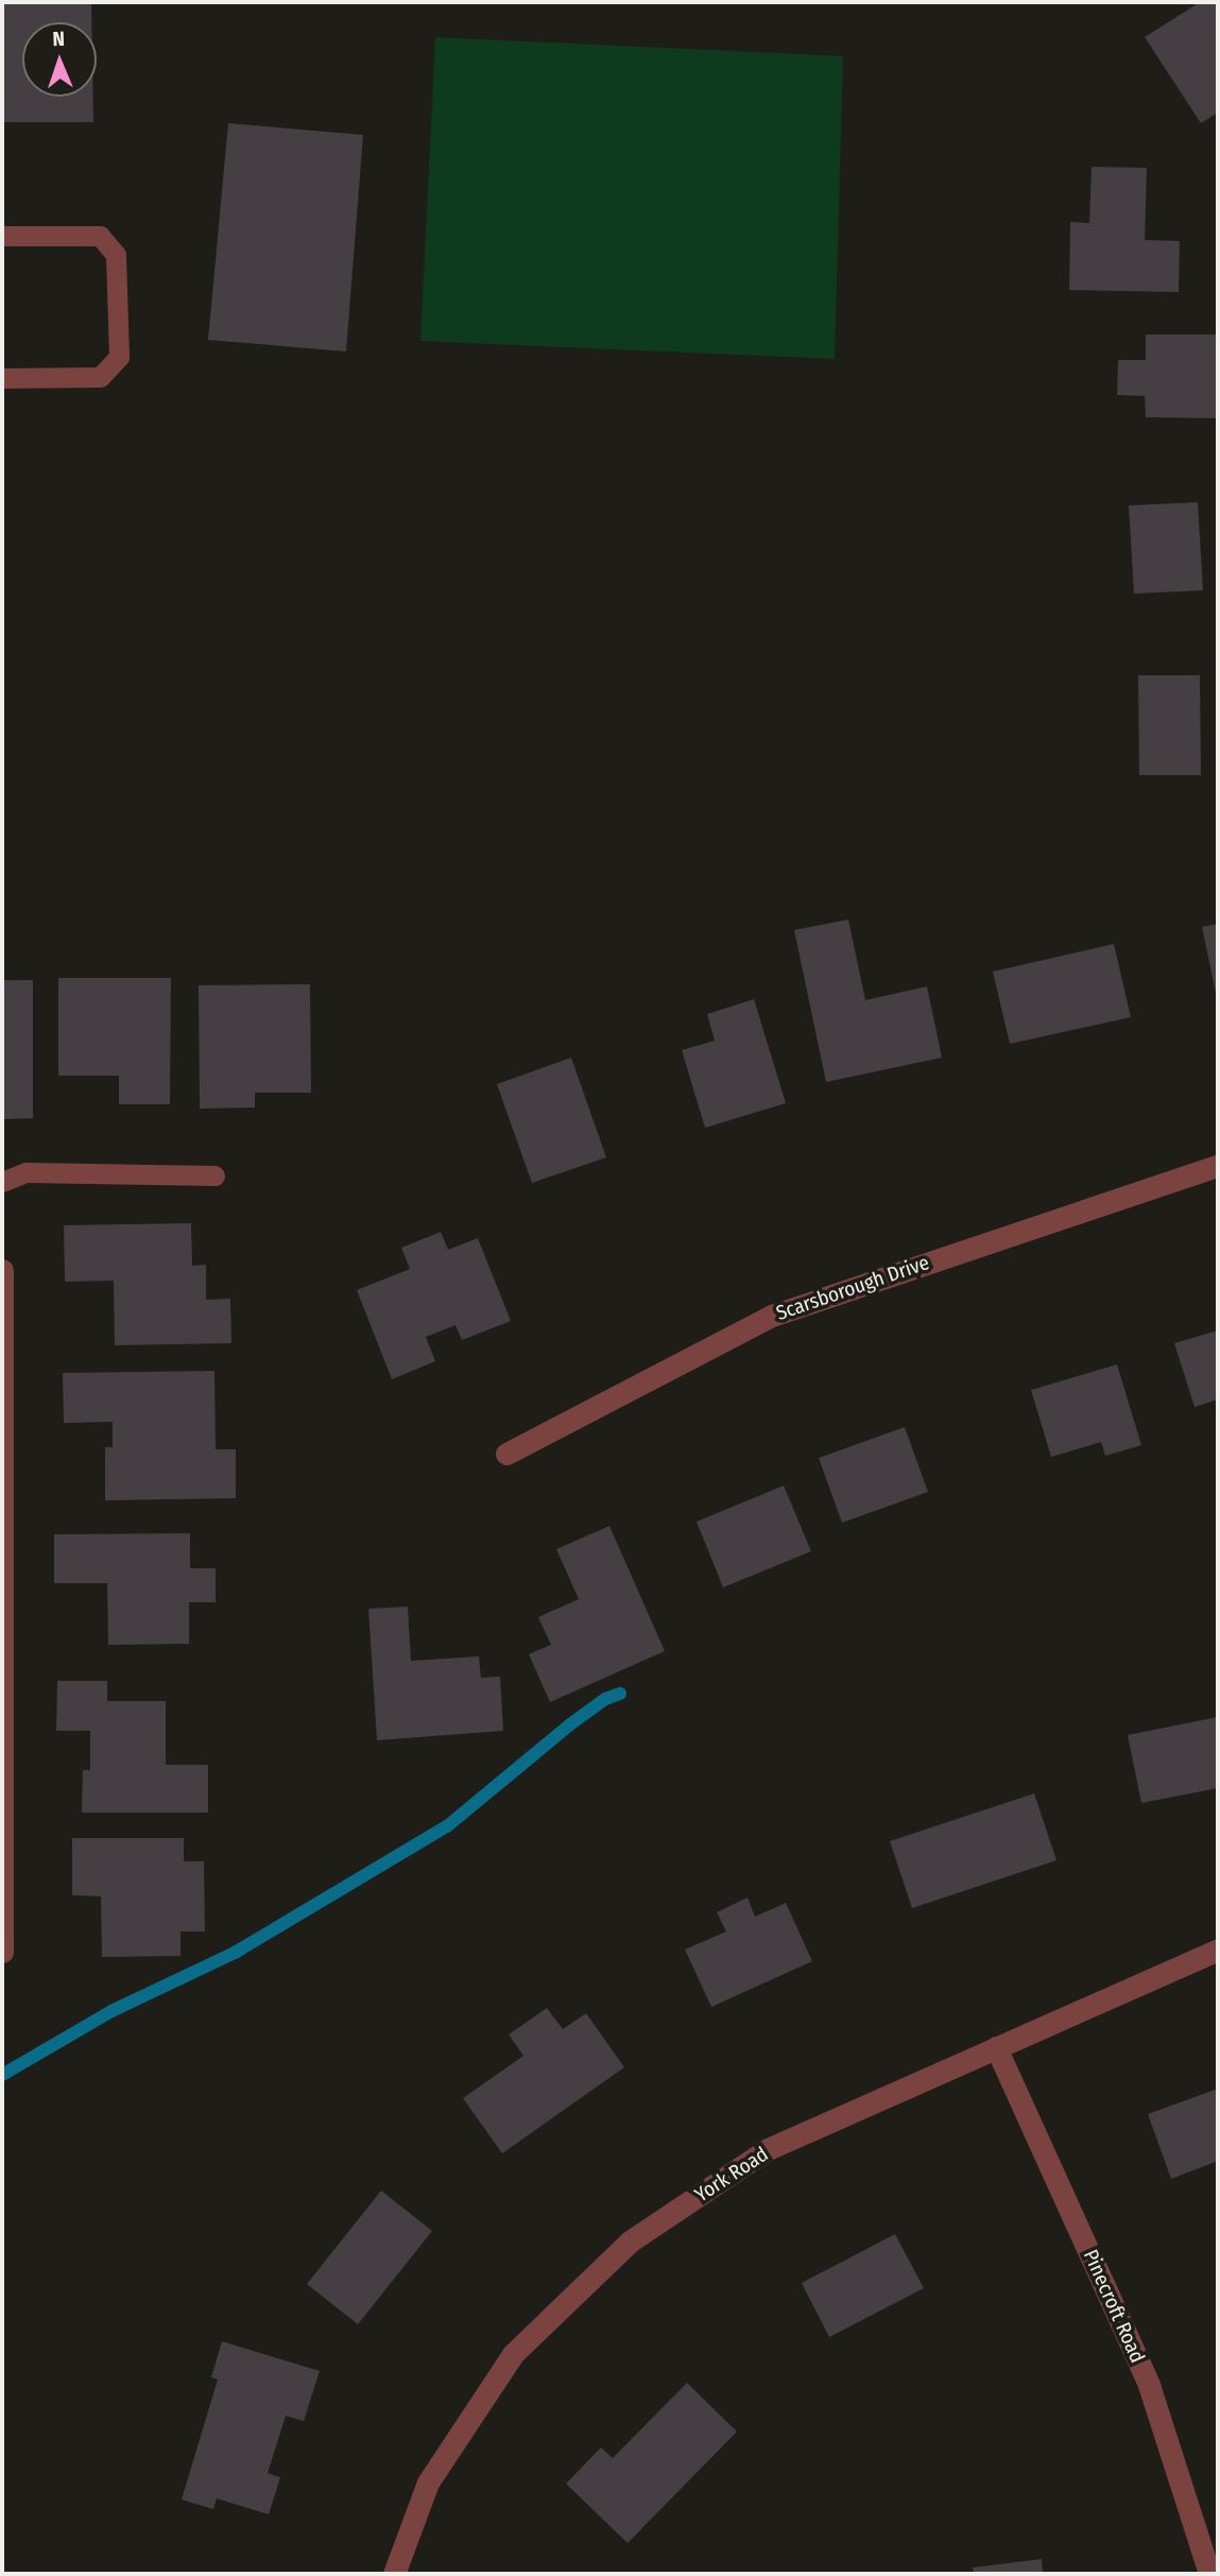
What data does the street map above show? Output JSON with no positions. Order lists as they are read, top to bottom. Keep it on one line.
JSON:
{"streets":{"street":["Scarsborough Drive","York Road","Pinecroft Road"]},"crossings":[["York Road","Pinecroft Road"]],"north":"top"}
